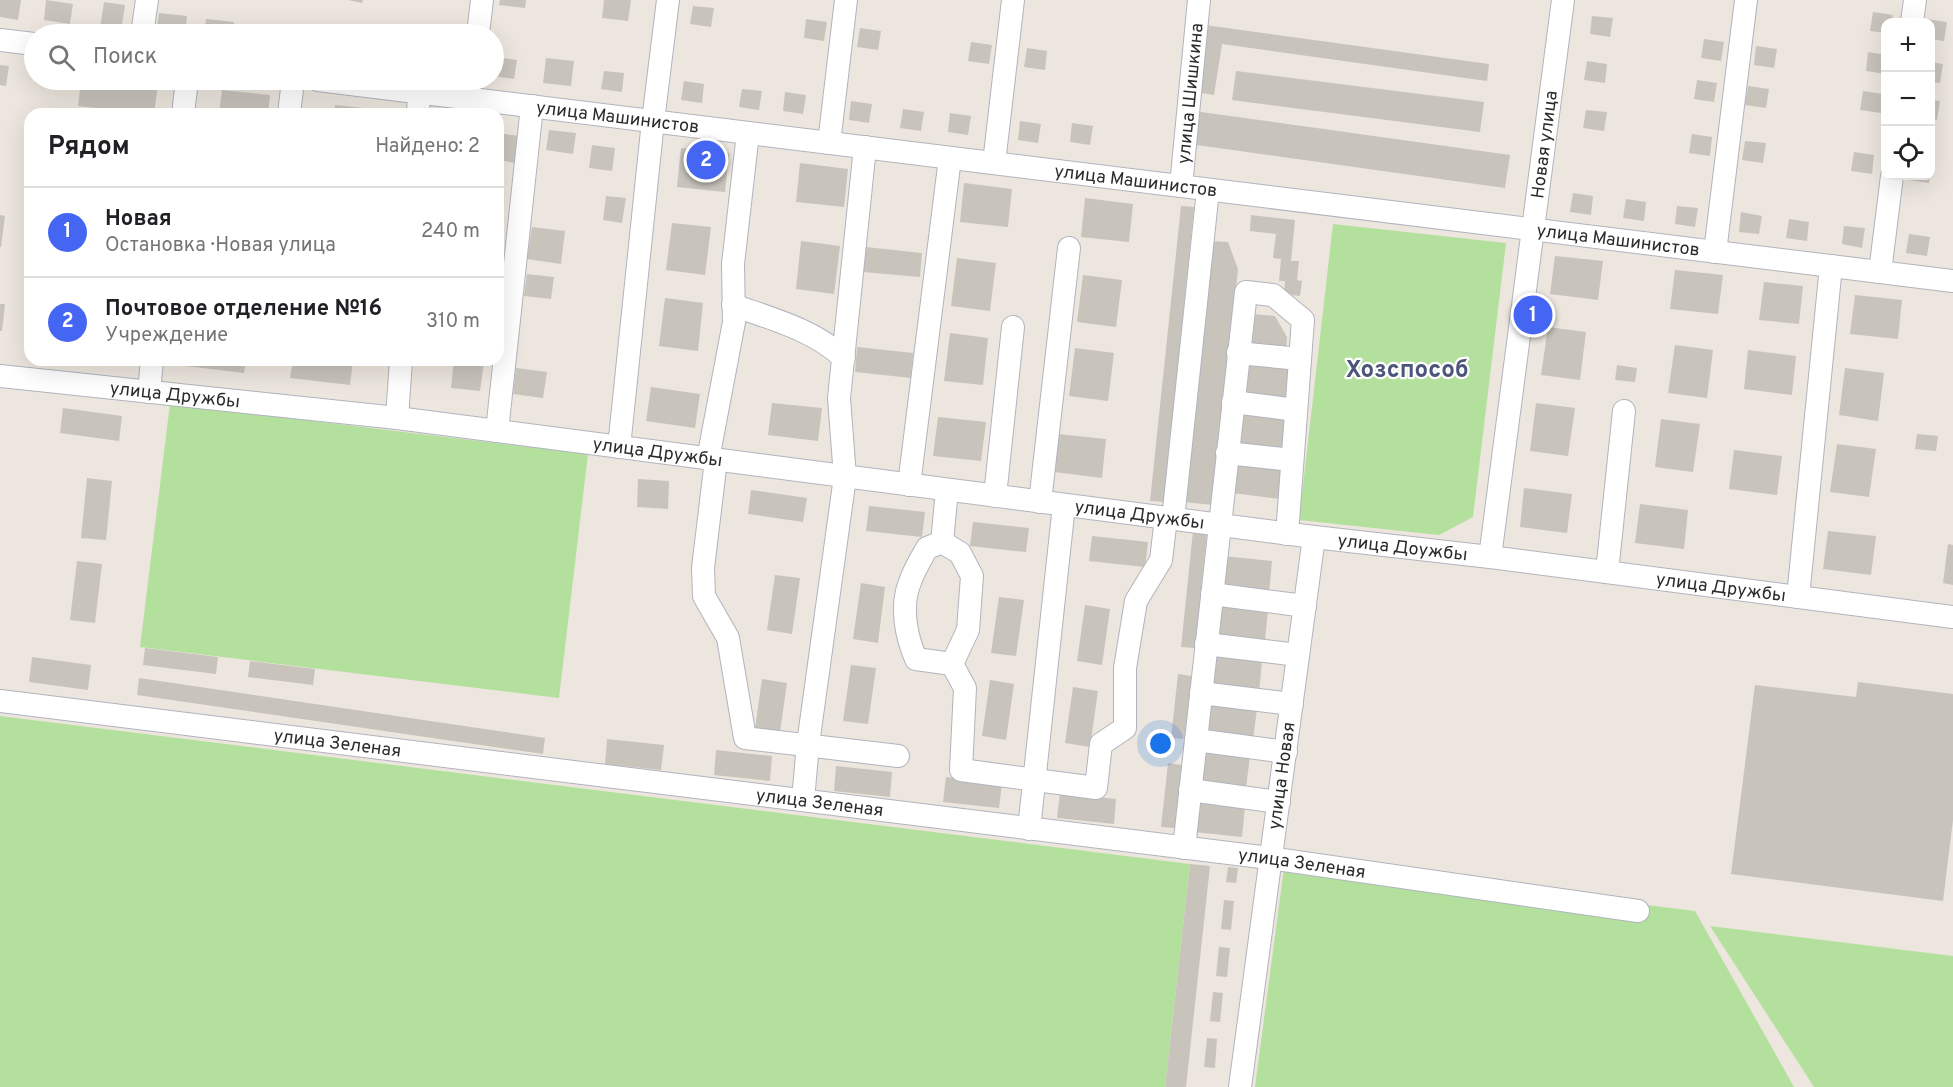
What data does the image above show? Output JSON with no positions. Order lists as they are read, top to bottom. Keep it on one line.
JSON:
{"streets":{"street":["улица Шишкина","улица Машинистов","Новая улица","улица Дружбы","улица Доужбы","улица Зеленая","улица Новая"]},"crossings":[["улица Шишкина","улица Машинистов"],["улица Машинистов","Новая улица"],["Новая улица","улица Дружбы"],["Новая улица","улица Доужбы"],["улица Дружбы","улица Доужбы"],["улица Дружбы","улица Новая"],["улица Доужбы","улица Новая"],["улица Зеленая","улица Новая"]],"districts":["Хозспособ"],"page":{"map_buttons":["+","−"],"search":"Поиск","heading":["Рядом","Найдено: 2"],"pins":["2","1"],"list":[{"mark":"1","name":"Новая","note":"Остановка · Новая улица","value":"240 m"},{"mark":"2","name":"Почтовое отделение №16","note":"Учреждение","value":"310 m"}]}}
